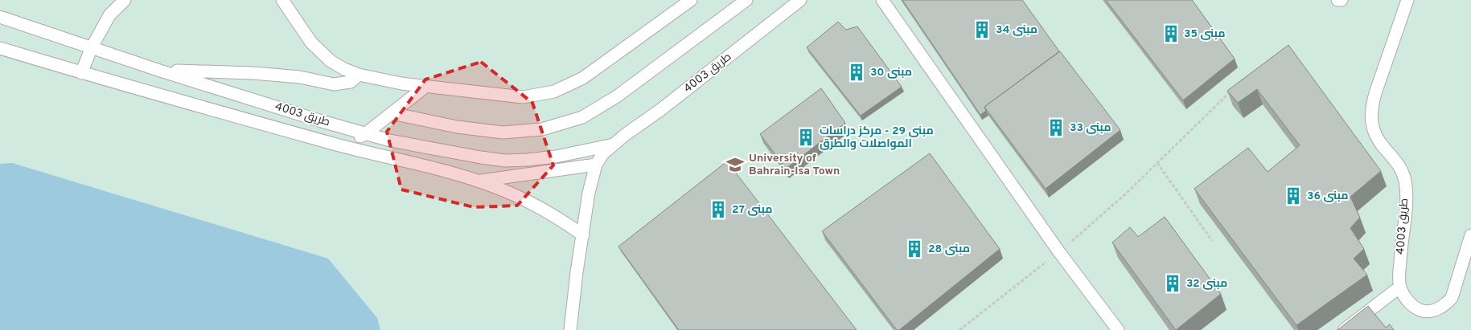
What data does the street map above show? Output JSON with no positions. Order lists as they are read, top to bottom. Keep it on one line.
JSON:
{"streets":{"lane":["طريق 4003"]},"places":{"building":["مبنى 34","مبنى 35","مبنى 30","مبنى 33","مبنى 29 - مركز دراسات المواصلات والطرق","مبنى 36","مبنى 27","مبنى 28","مبنى 32"],"school or university":["University of Bahrain-Isa Town"]}}
